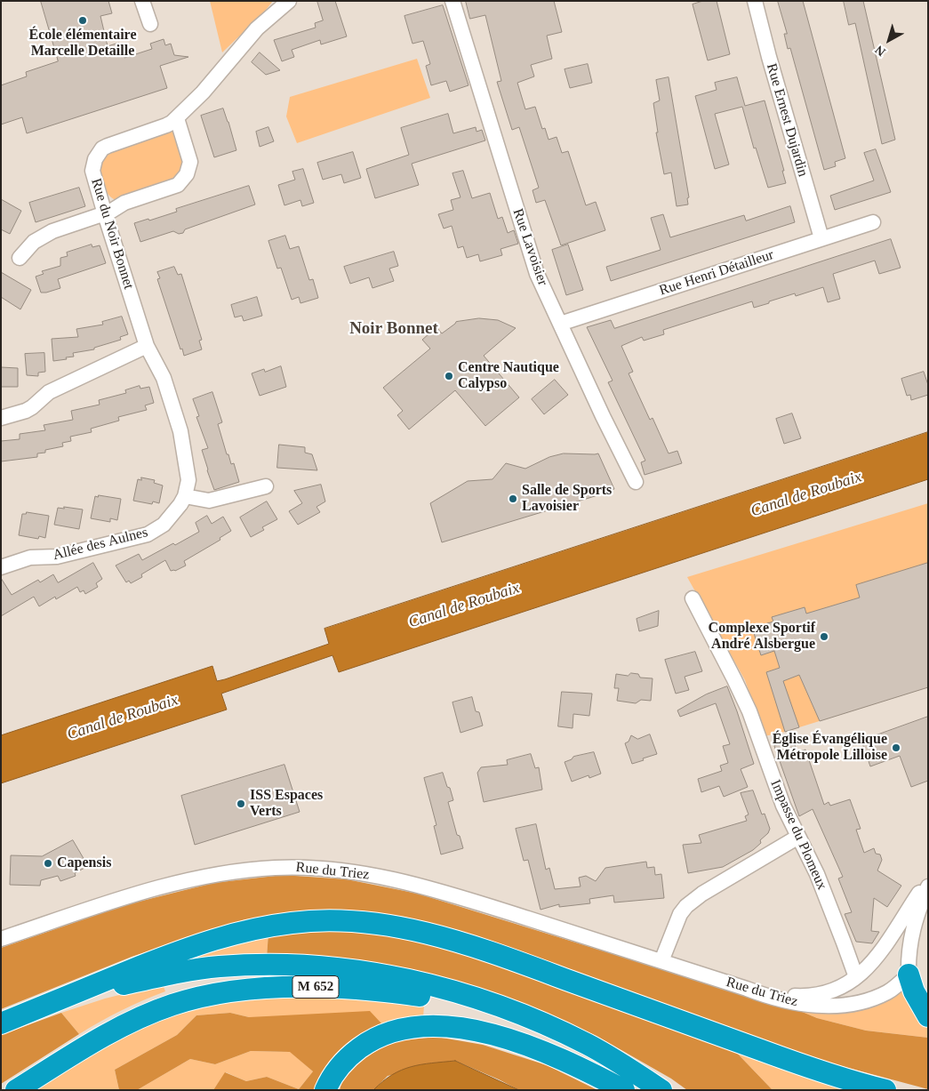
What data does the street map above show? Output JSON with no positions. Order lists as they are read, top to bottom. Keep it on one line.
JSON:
{"streets":{"highway":["M 652"],"street":["Rue Ernest Dujardin","Rue du Noir Bonnet","Rue Lavoisier","Rue Henri Détailleur","Allée des Aulnes","Impasse du Plomeux","Rue du Triez"]},"crossings":[["Rue Ernest Dujardin","Rue Henri Détailleur"],["Rue du Noir Bonnet","Allée des Aulnes"],["Rue Lavoisier","Rue Henri Détailleur"]],"districts":["Noir Bonnet"],"water":["Canal de Roubaix"],"places":["École élémentaire Marcelle Detaille","Centre Nautique Calypso","Salle de Sports Lavoisier","Complexe Sportif André Alsbergue","Église Évangélique Métropole Lilloise","ISS Espaces Verts","Capensis"],"north":"bottom left"}
